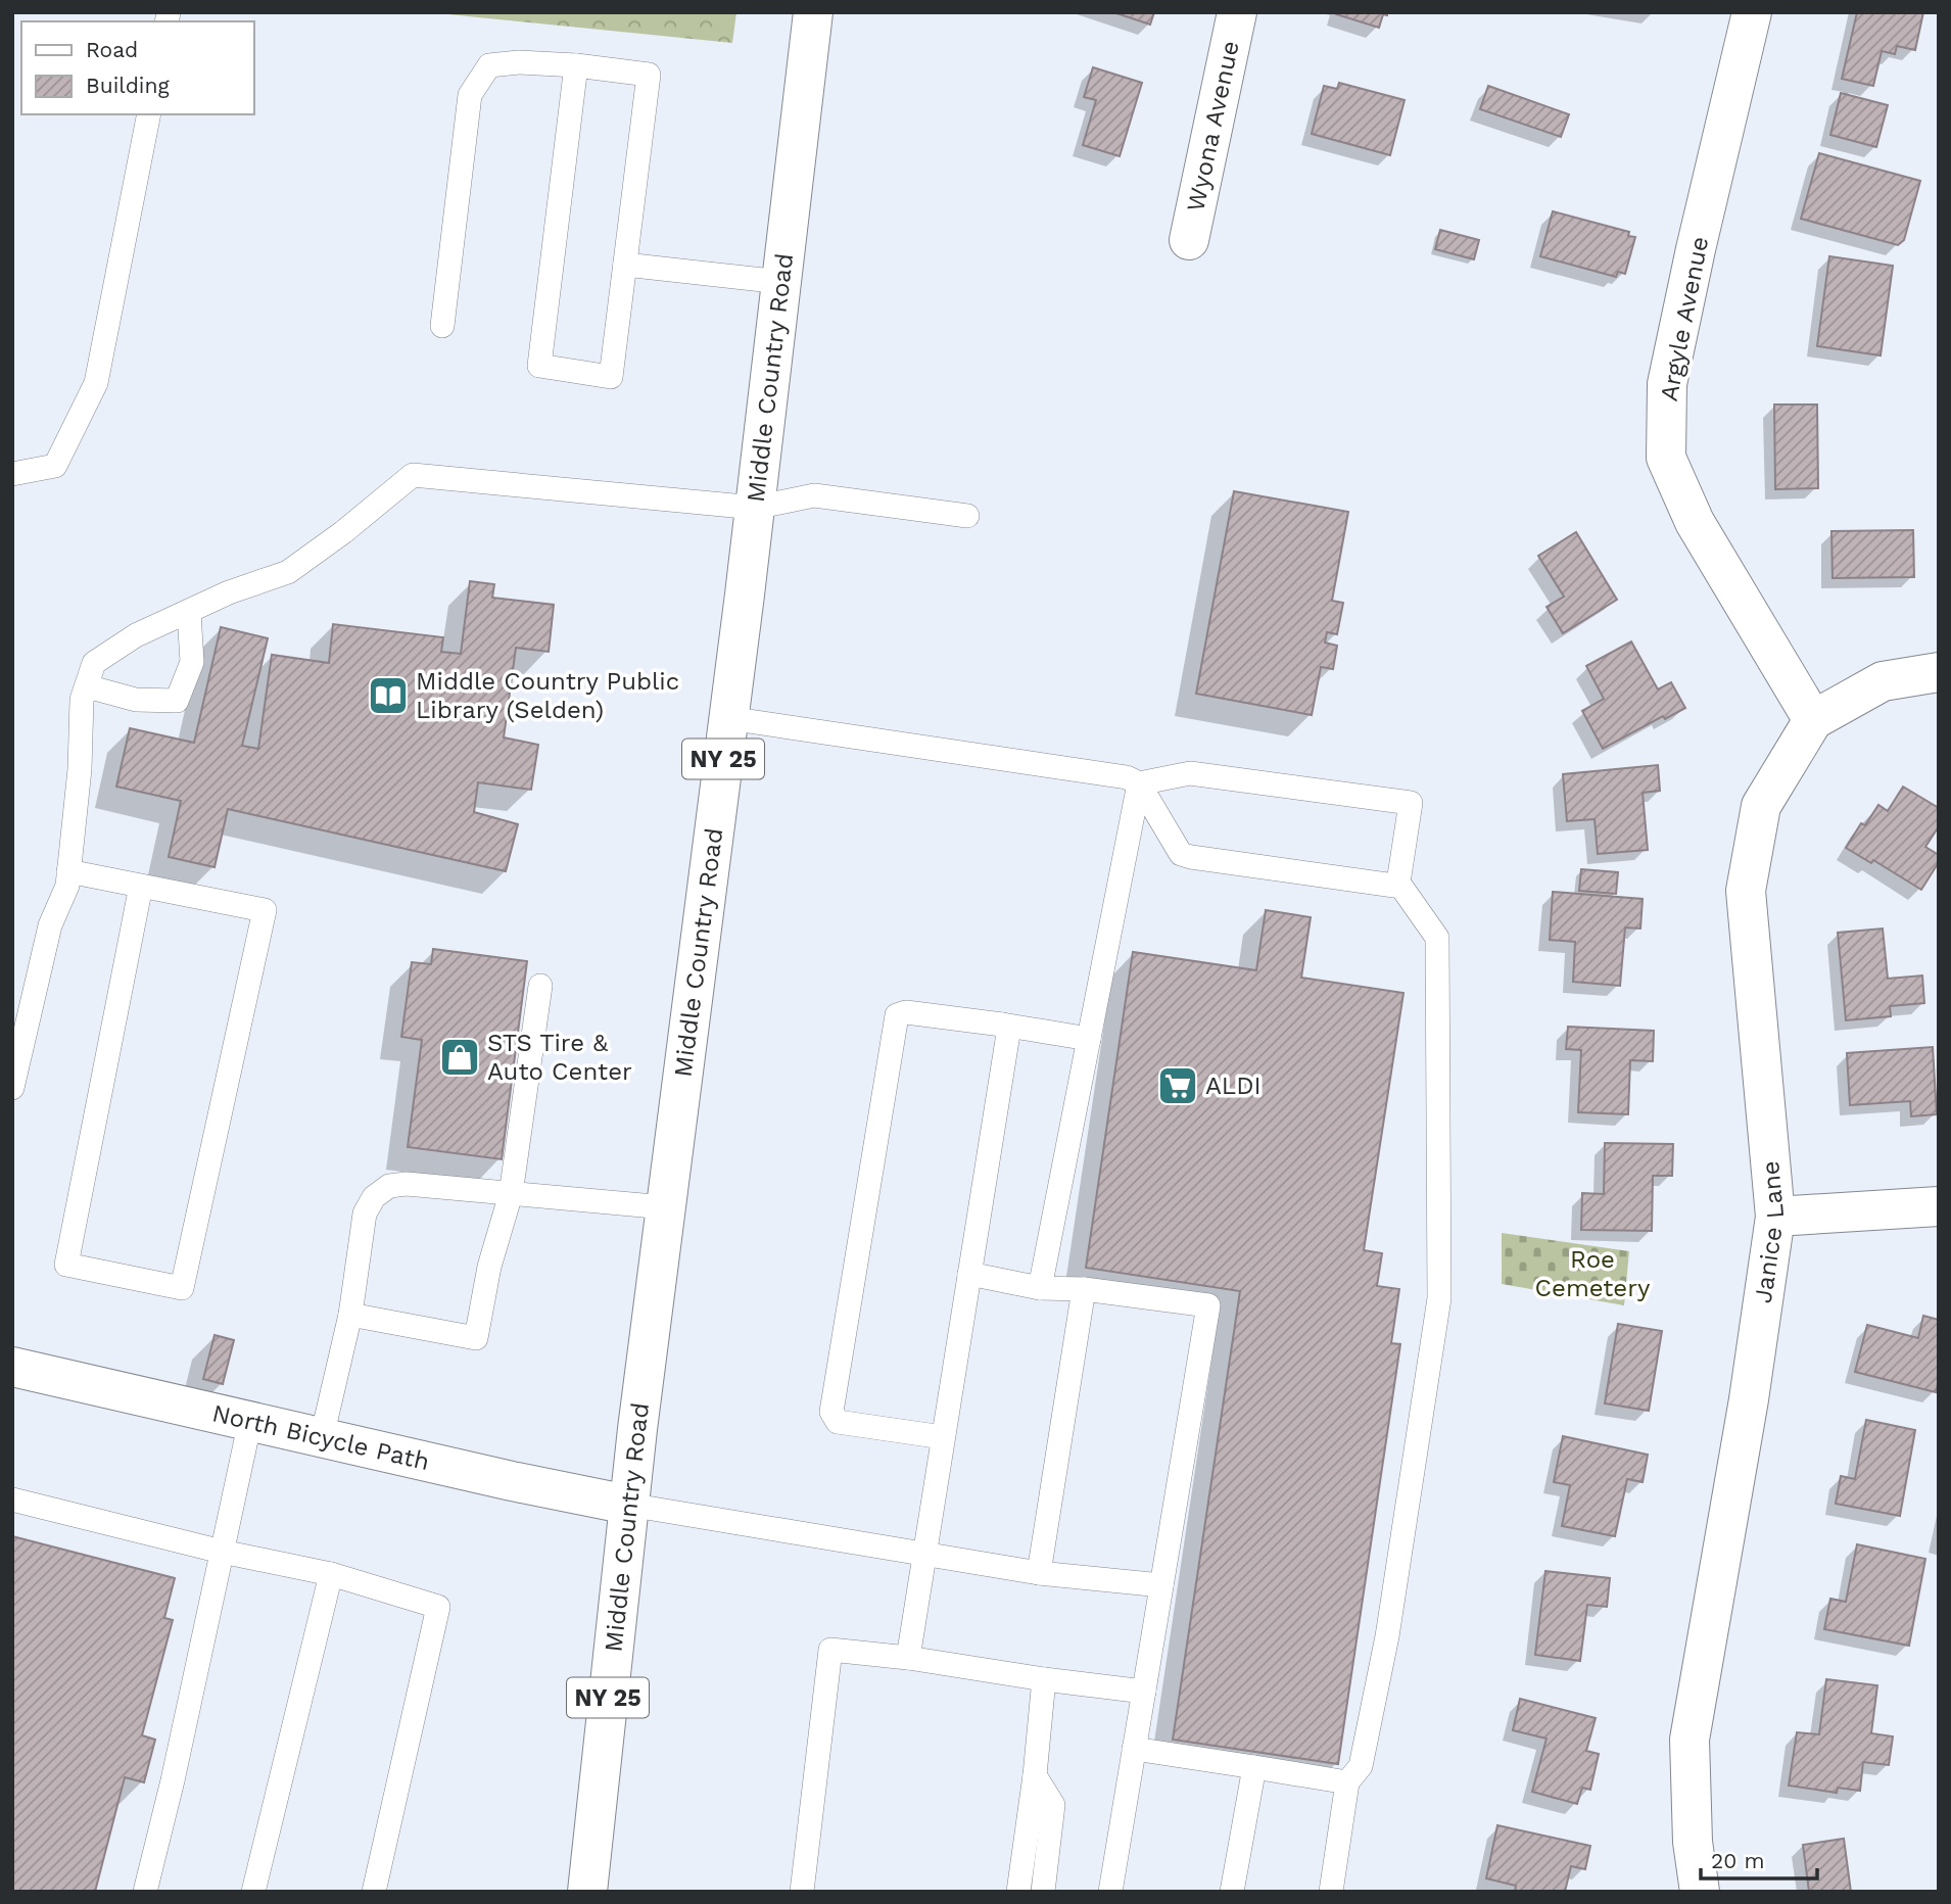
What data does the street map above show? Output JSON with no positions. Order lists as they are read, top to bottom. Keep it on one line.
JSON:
{"streets":{"street":["Wyona Avenue","Argyle Avenue","Middle Country Road","NY 25","Janice Lane","North Bicycle Path"]},"crossings":[["Argyle Avenue","Janice Lane"],["Middle Country Road","North Bicycle Path"]],"parks":["Roe Cemetery"],"places":{"library":["Middle Country Public Library (Selden)"],"shop":["STS Tire & Auto Center"],"supermarket":["ALDI"]},"legend":["Road","Building"],"scale_bar":"20 m"}
